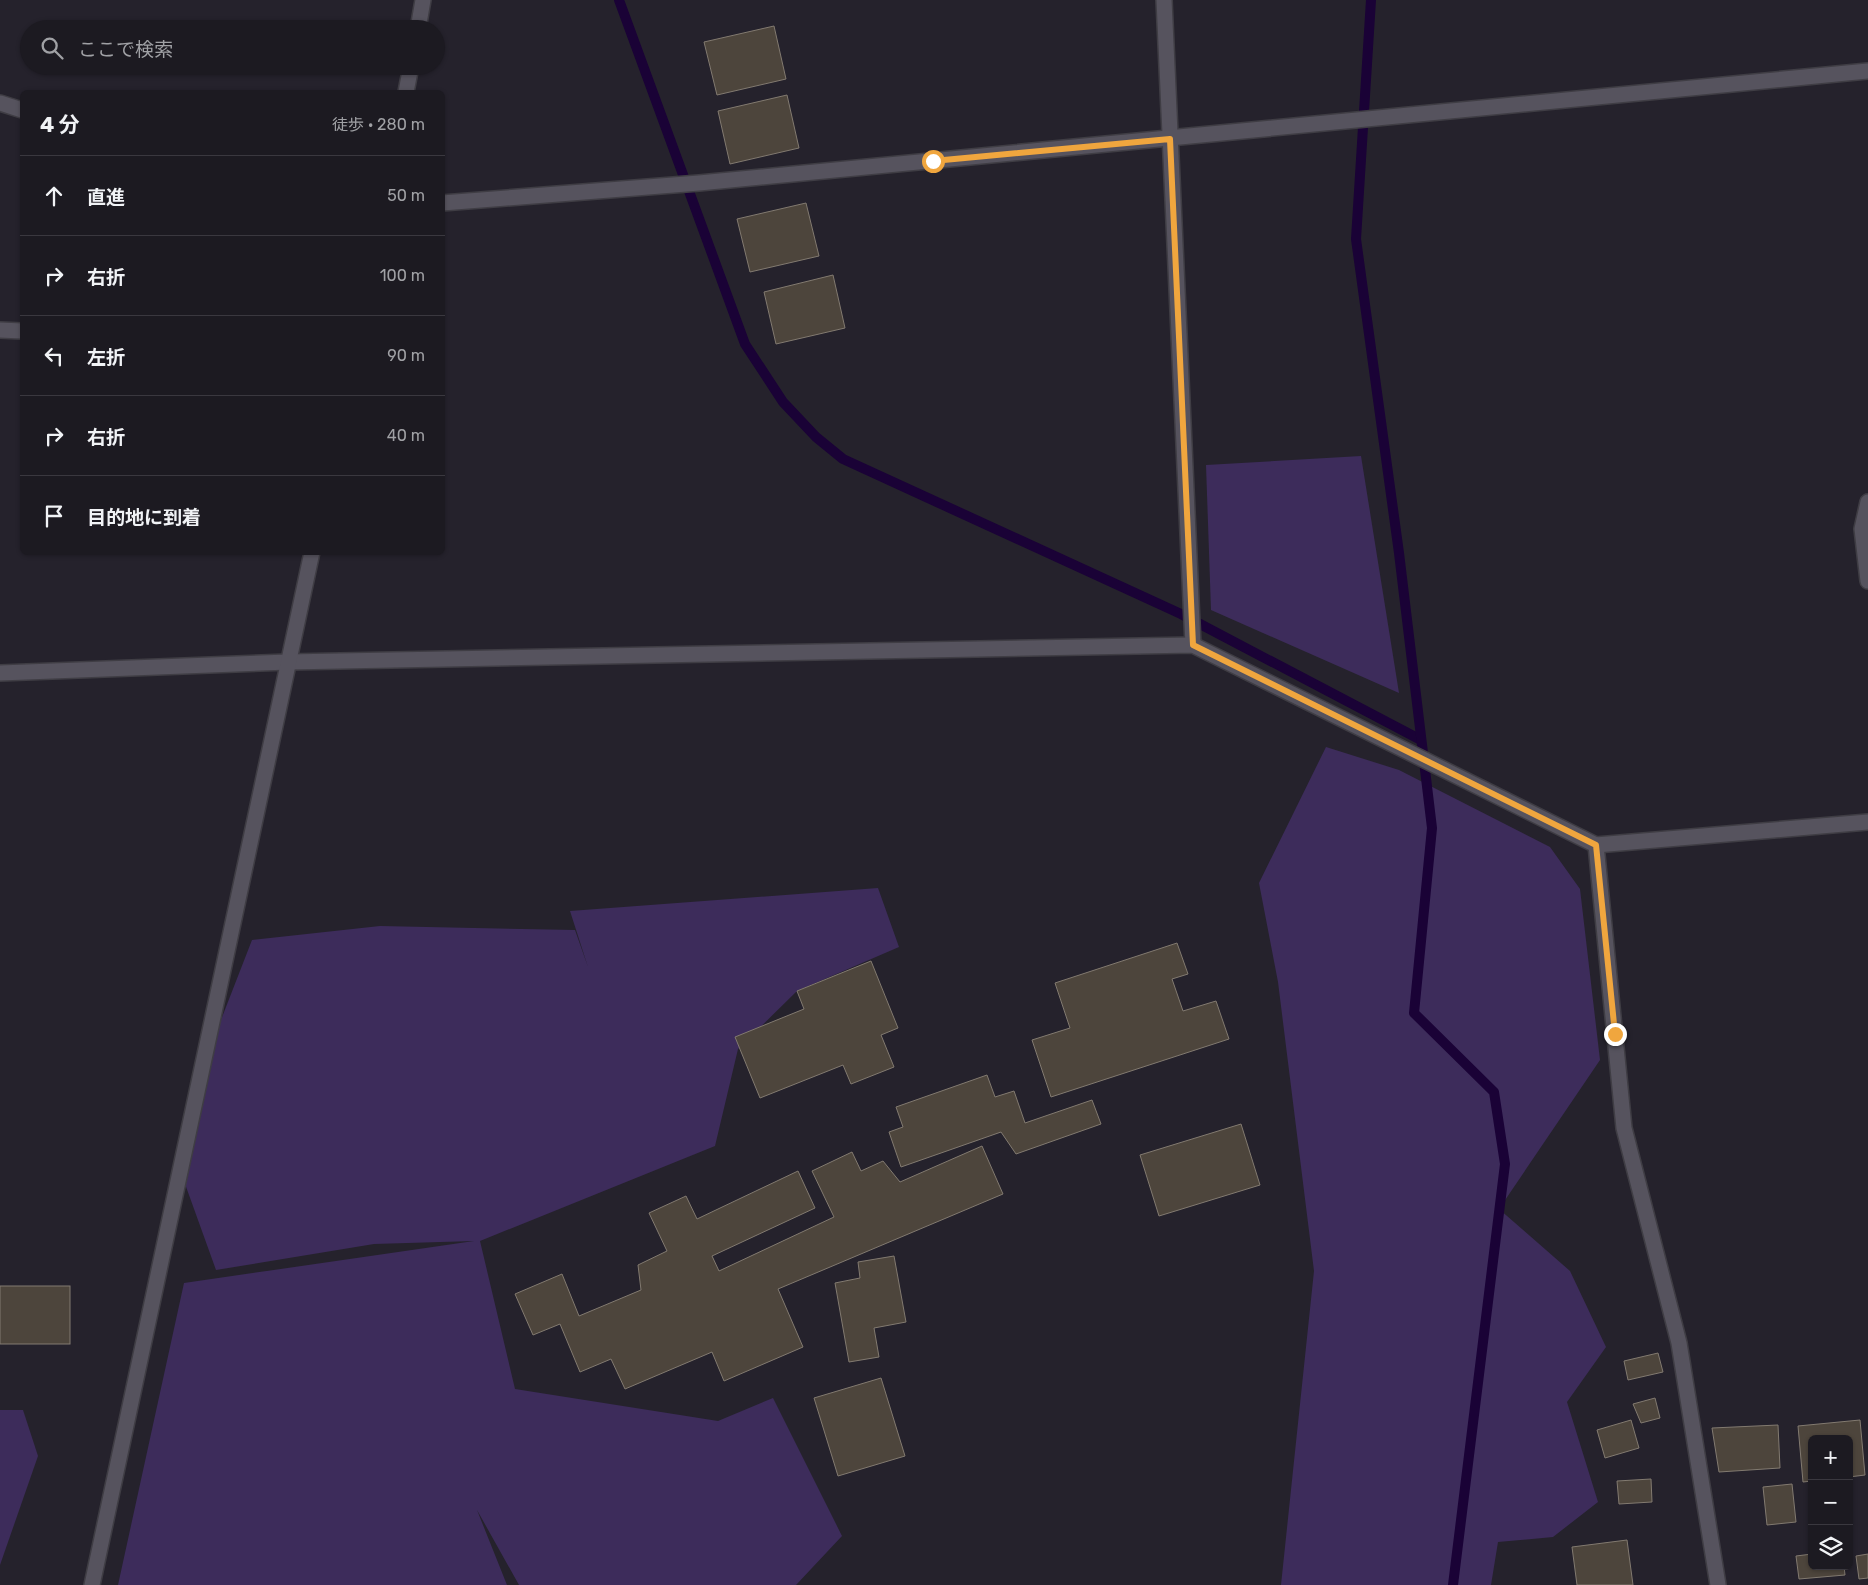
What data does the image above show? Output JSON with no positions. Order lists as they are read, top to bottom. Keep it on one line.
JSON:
{"page":{"search":"ここで検索","heading":["4 分","徒歩 · 280 m"],"list":[["直進","50 m"],["右折","100 m"],["左折","90 m"],["右折","40 m"],"目的地に到着"],"map_buttons":["+","−"]}}
